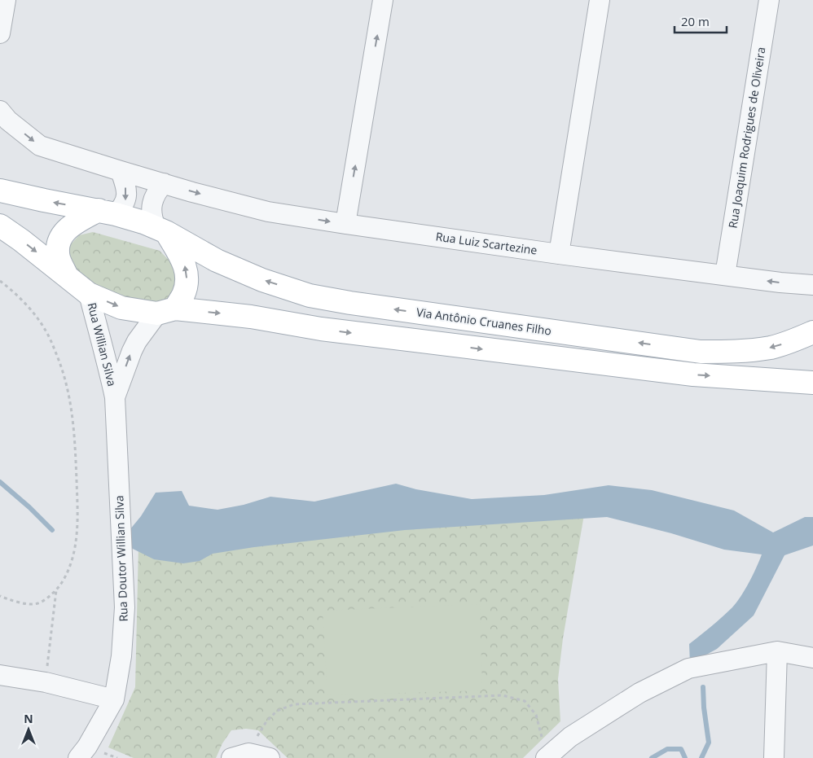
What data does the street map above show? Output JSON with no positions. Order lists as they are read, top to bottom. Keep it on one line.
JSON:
{"streets":{"main road":["Via Antônio Cruanes Filho"],"street":["Rua Joaquim Rodrigues de Oliveira","Rua Luiz Scartezine","Rua Willian Silva","Rua Doutor Willian Silva"]},"crossings":[["Rua Joaquim Rodrigues de Oliveira","Rua Luiz Scartezine"],["Via Antônio Cruanes Filho","Rua Willian Silva"],["Rua Willian Silva","Rua Doutor Willian Silva"]],"one_way":["Rua Willian Silva"],"scale_bar":"20 m","north":"top"}
